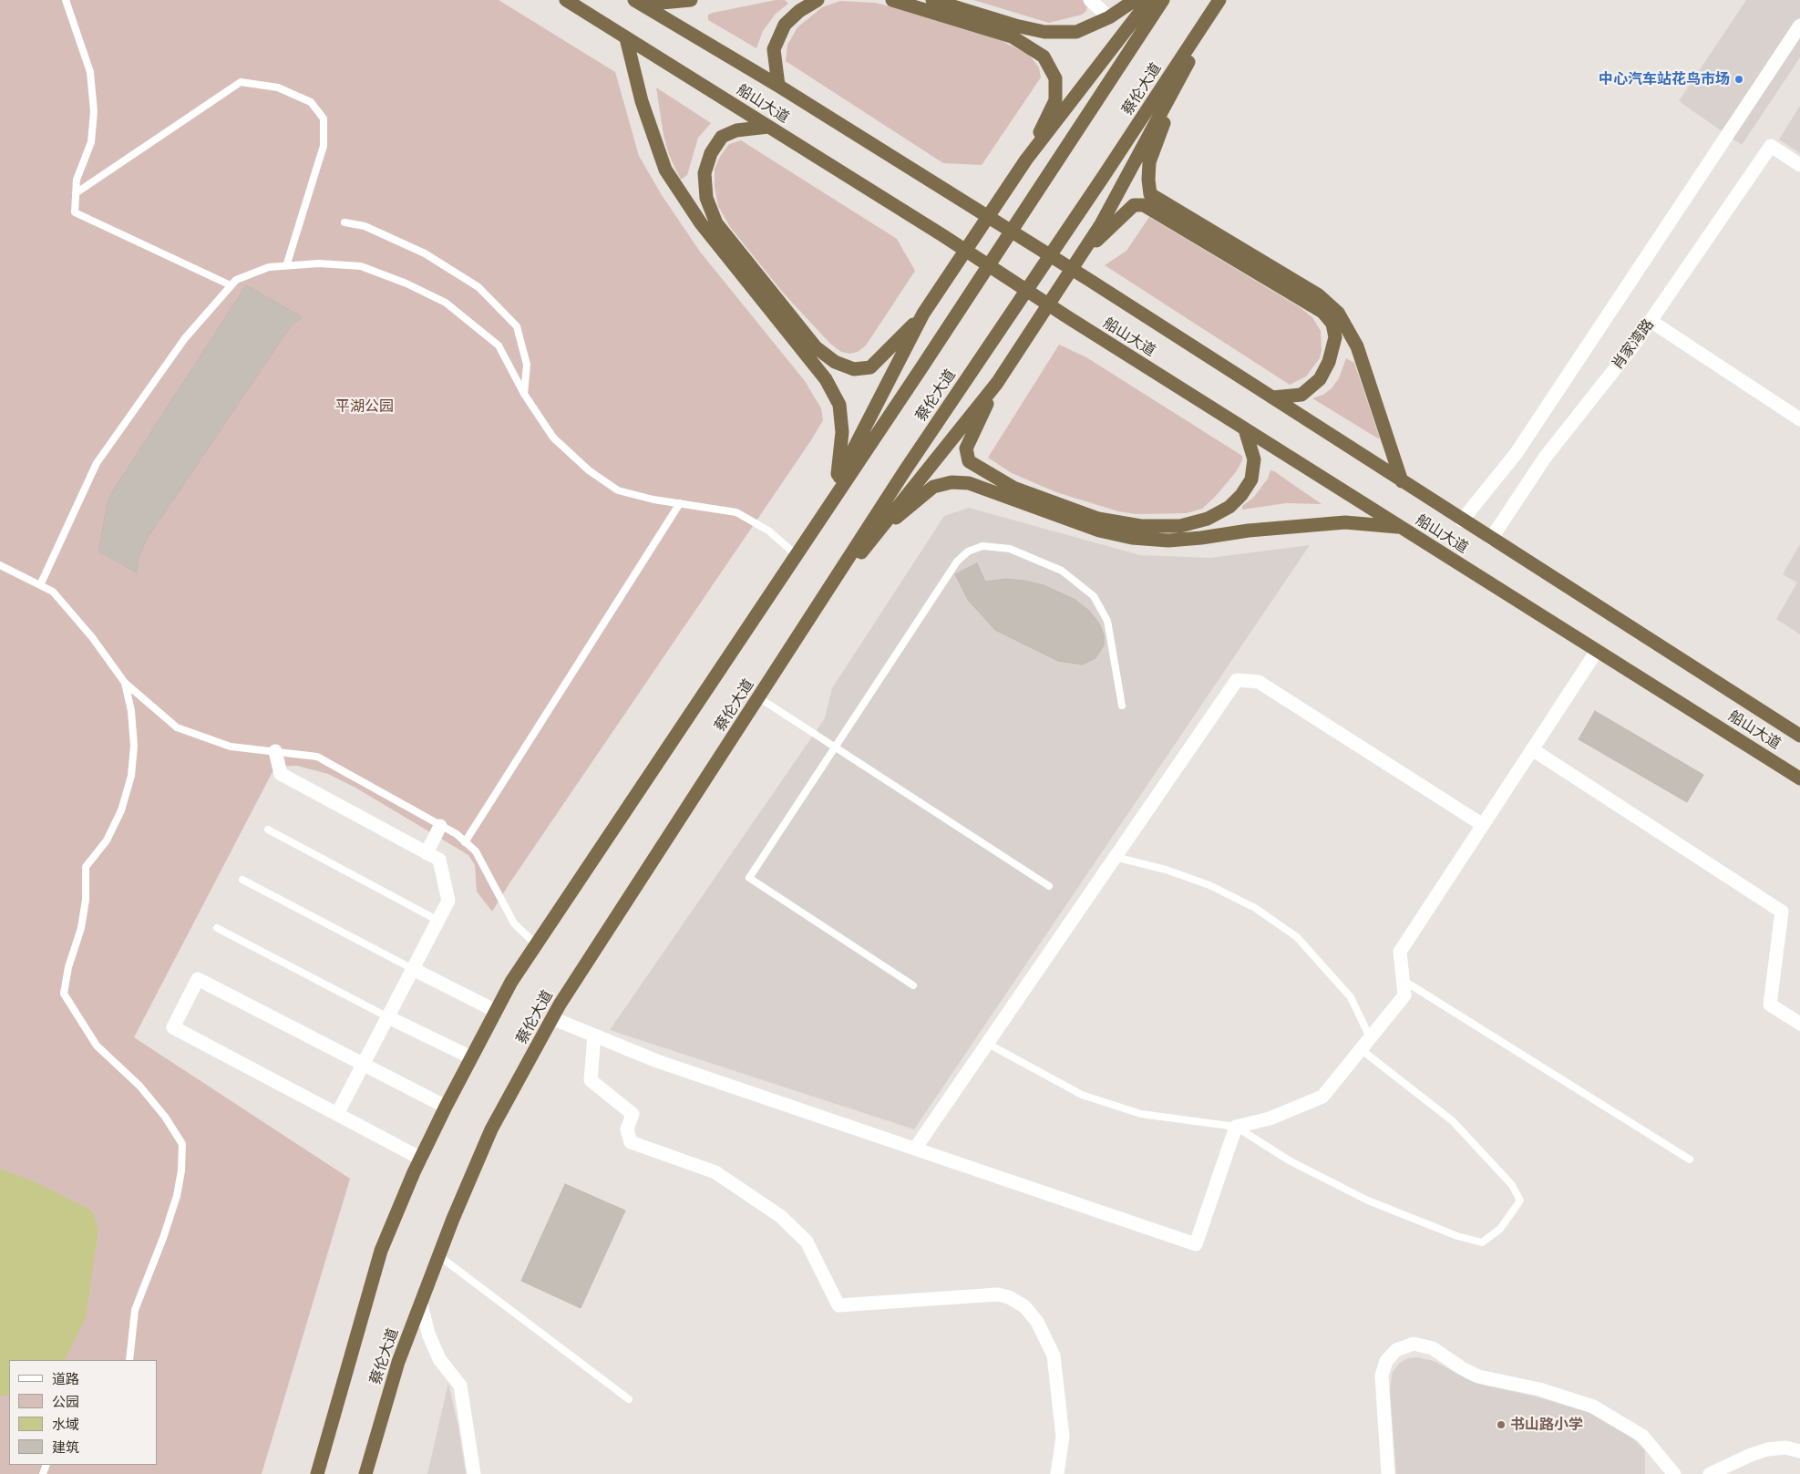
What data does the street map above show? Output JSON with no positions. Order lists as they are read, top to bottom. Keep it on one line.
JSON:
{"streets":{"highway":["蔡伦大道","船山大道"],"street":["肖家湾路"]},"crossings":[["船山大道","肖家湾路"]],"parks":["平湖公园"],"places":["中心汽车站花鸟市场","书山路小学"],"legend":["道路","公园","水域","建筑"]}
